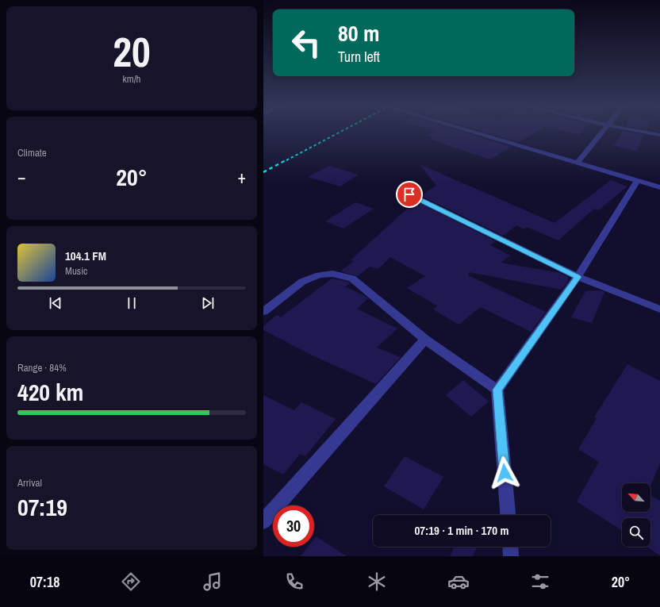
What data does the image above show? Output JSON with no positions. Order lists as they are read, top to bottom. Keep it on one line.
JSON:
{"north":"top left","page":{"tile":[["20","km/h"],"Climate",["Range · 84%","420 km"],["Arrival","07:19"]],"turn":["80 m","Turn left"],"heat":["−","20°","+"],"song":["104.1 FM","Music"],"limit":"30","trip":"07:19 · 1 min · 170 m","tabs":["07:18","20°"]}}
